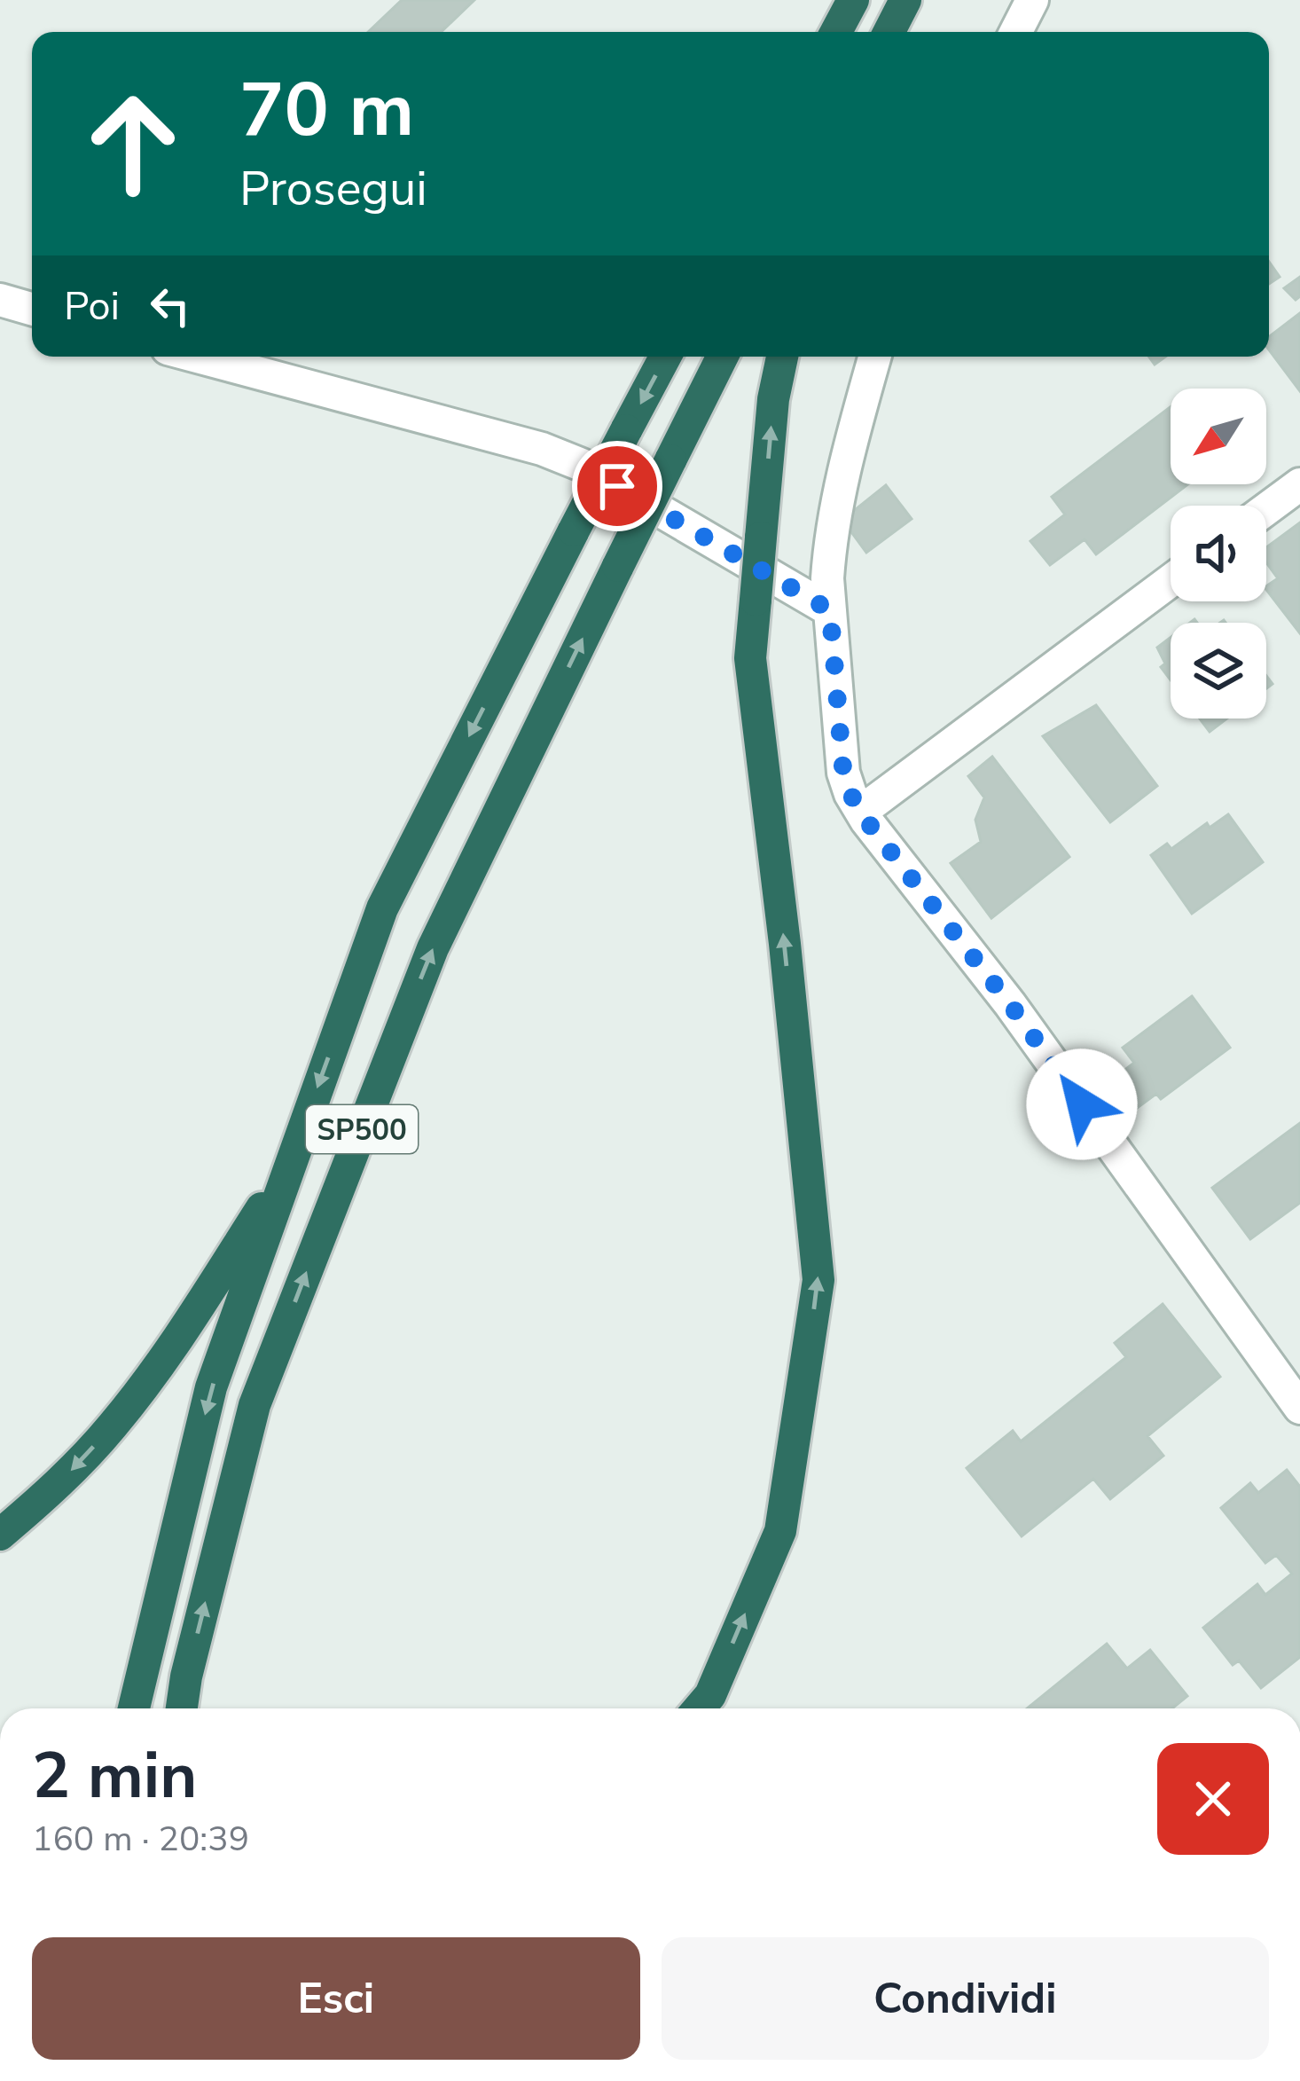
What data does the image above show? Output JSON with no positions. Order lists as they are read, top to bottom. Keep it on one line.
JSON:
{"streets":{"highway":["SP500"]},"north":"bottom left","page":{"turn":["70 m","Prosegui"],"then":"Poi","heading":["2 min","160 m · 20:39"],"buttons":["Esci","Condividi"]}}
